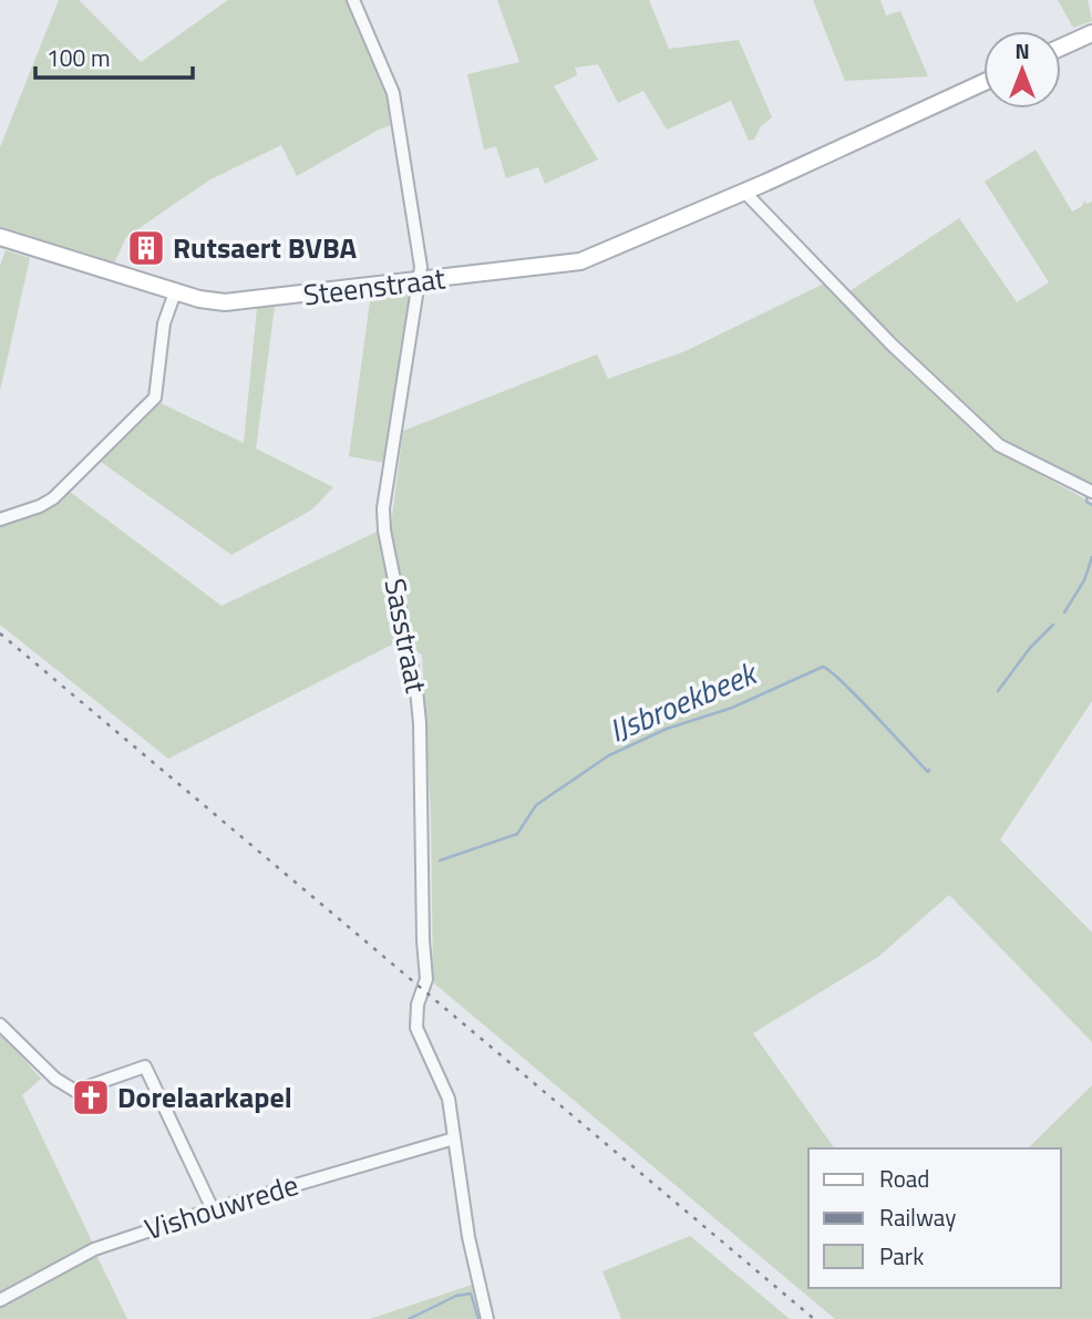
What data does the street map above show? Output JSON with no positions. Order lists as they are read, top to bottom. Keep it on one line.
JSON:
{"streets":{"street":["Steenstraat","Sasstraat","Vishouwrede"]},"crossings":[["Steenstraat","Sasstraat"],["Sasstraat","Vishouwrede"]],"water":["IJsbroekbeek"],"places":{"building":["Rutsaert BVBA"],"church":["Dorelaarkapel"]},"legend":["Road","Railway","Park"],"scale_bar":"100 m","north":"top"}
